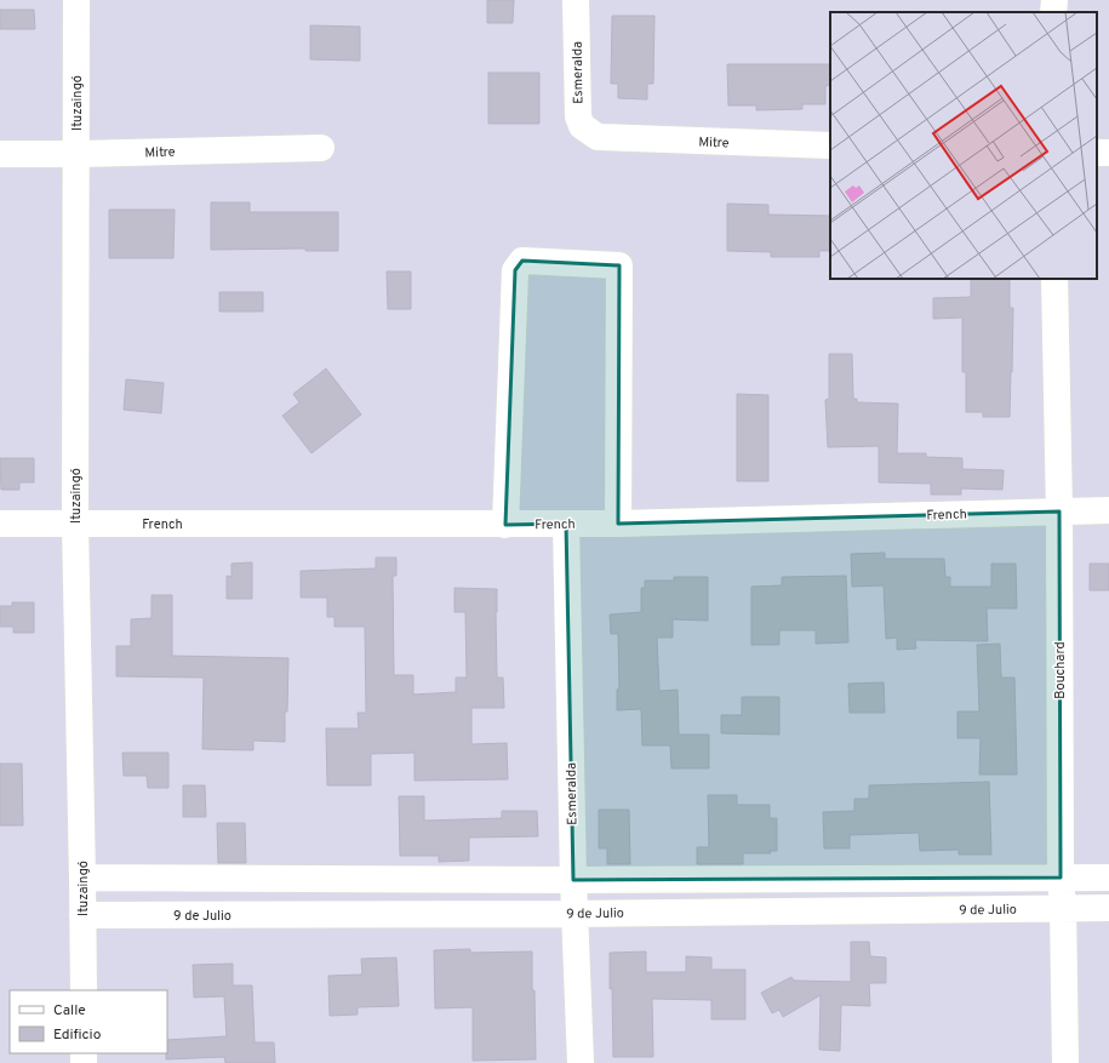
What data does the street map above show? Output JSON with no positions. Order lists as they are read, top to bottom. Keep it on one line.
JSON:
{"streets":{"street":["Esmeralda","Ituzaingó","Mitre","French","Bouchard","9 de Julio"]},"crossings":[["Esmeralda","Mitre"],["Esmeralda","French"],["Esmeralda","9 de Julio"],["Ituzaingó","Mitre"],["Ituzaingó","French"],["Ituzaingó","9 de Julio"],["French","Bouchard"],["Bouchard","9 de Julio"]],"legend":["Calle","Edificio"]}
